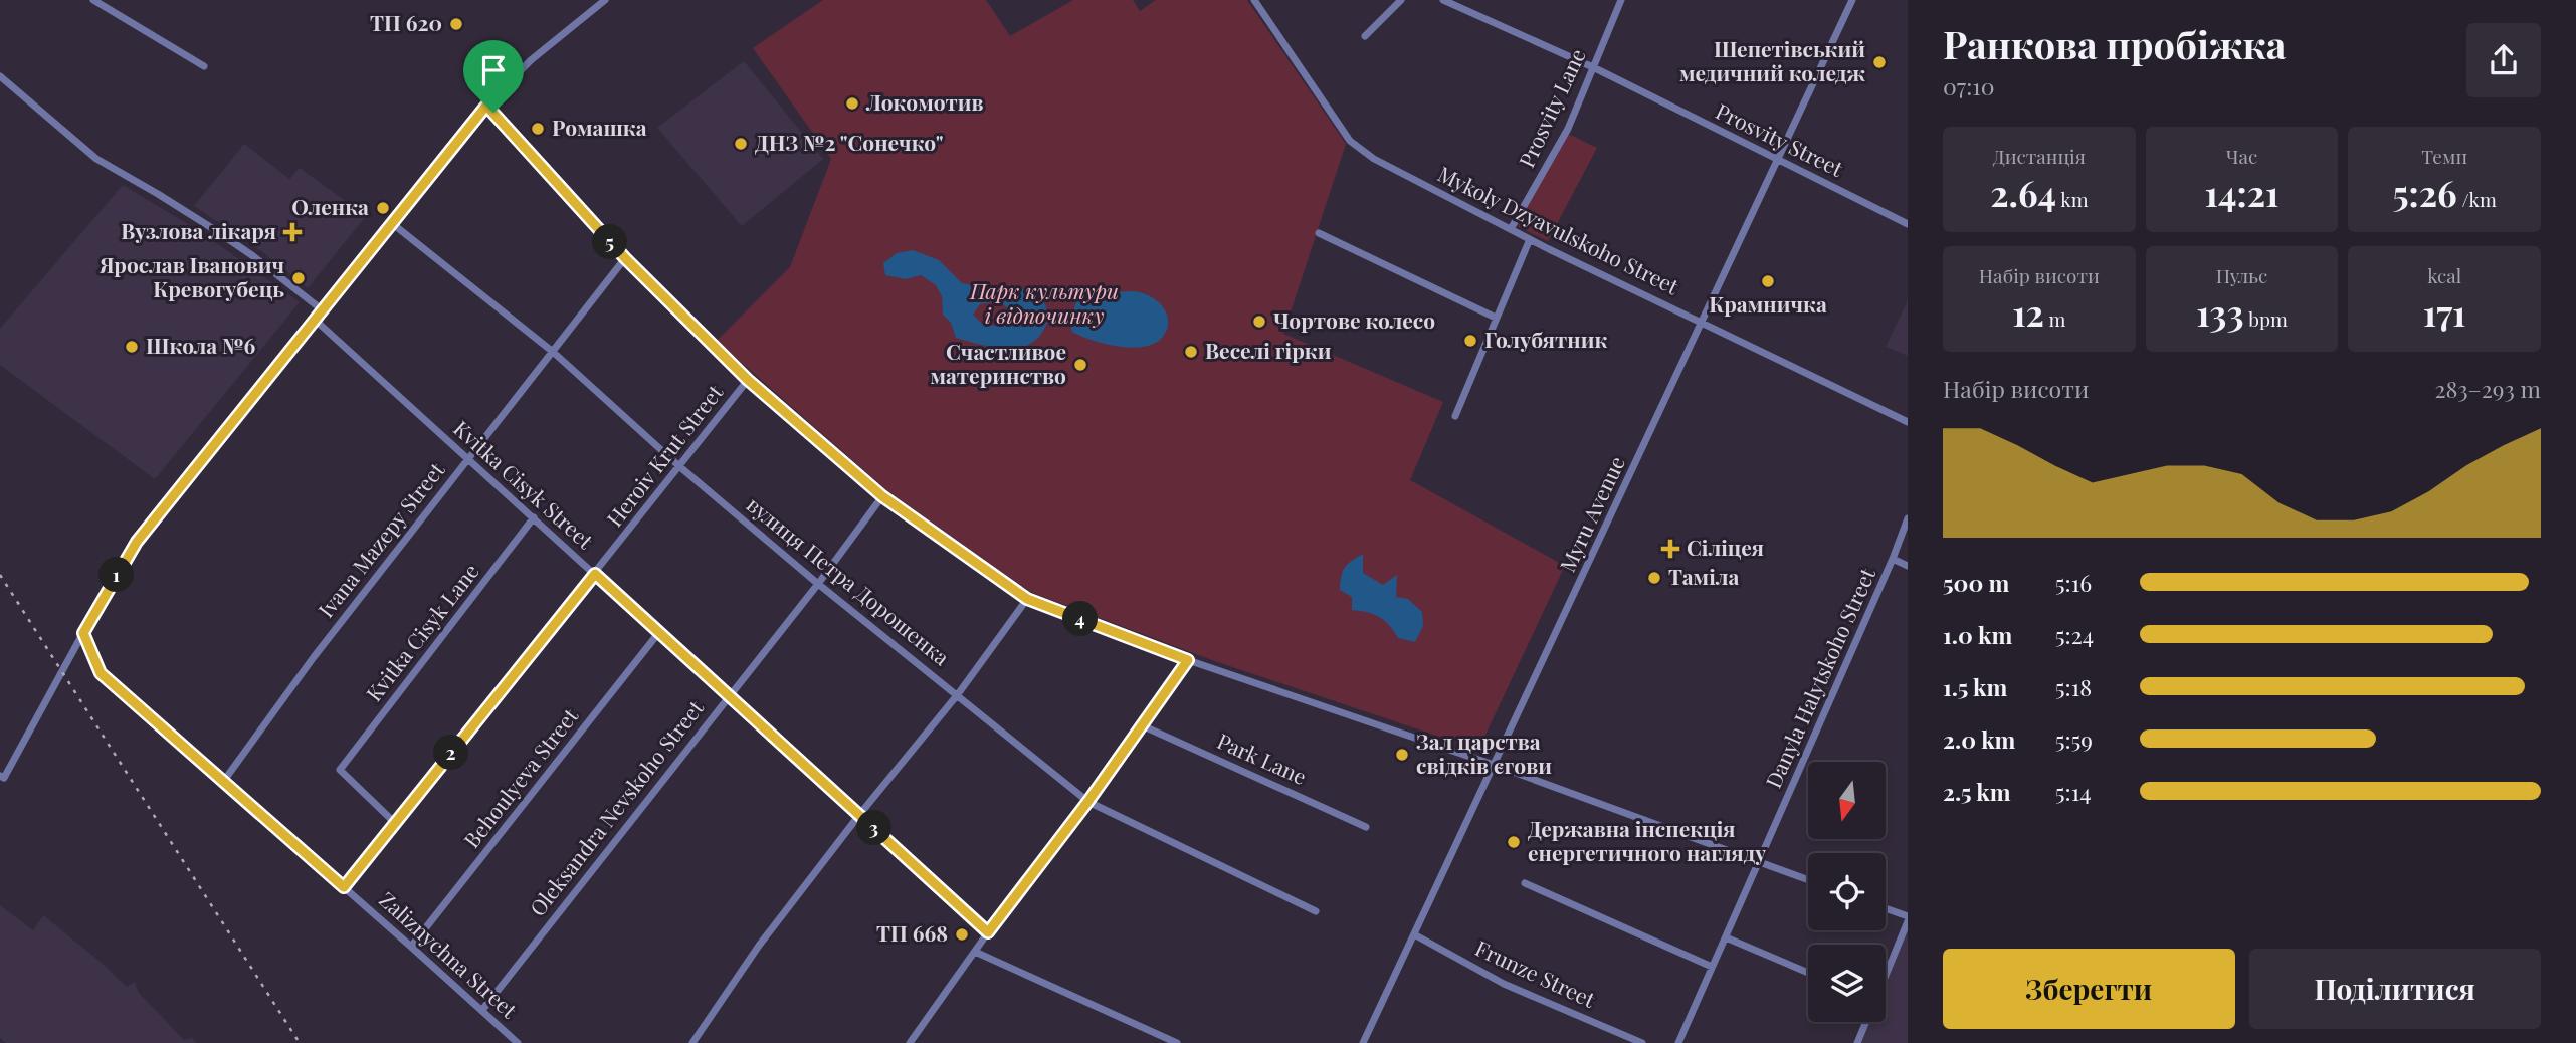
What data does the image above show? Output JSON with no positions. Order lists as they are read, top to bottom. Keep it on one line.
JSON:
{"streets":{"street":["Prosvity Lane","Prosvity Street","Mykoly Dzyavulskoho Street","Heroiv Krut Street","Kvitka Cisyk Street","Myru Avenue","Ivana Mazepy Street","вулиця Петра Дорошенка","Kvitka Cisyk Lane","Danyla Halytskoho Street","Park Lane","Behoulyeva Street","Oleksandra Nevskoho Street","Zaliznychna Street","Frunze Street"]},"crossings":[["Prosvity Lane","Prosvity Street"],["Prosvity Lane","Mykoly Dzyavulskoho Street"],["Prosvity Street","Myru Avenue"],["Mykoly Dzyavulskoho Street","Myru Avenue"],["Heroiv Krut Street","Kvitka Cisyk Street"],["Heroiv Krut Street","вулиця Петра Дорошенка"],["Heroiv Krut Street","Kvitka Cisyk Lane"],["Heroiv Krut Street","Zaliznychna Street"],["Kvitka Cisyk Street","Ivana Mazepy Street"],["Kvitka Cisyk Street","Kvitka Cisyk Lane"],["Kvitka Cisyk Street","Behoulyeva Street"],["Kvitka Cisyk Street","Oleksandra Nevskoho Street"],["Myru Avenue","Frunze Street"],["Ivana Mazepy Street","вулиця Петра Дорошенка"],["Ivana Mazepy Street","Zaliznychna Street"],["вулиця Петра Дорошенка","Oleksandra Nevskoho Street"],["Behoulyeva Street","Zaliznychna Street"],["Oleksandra Nevskoho Street","Zaliznychna Street"]],"parks":["Парк культури і відпочинку"],"places":{"other":["ТП 620","Шепетівський медичний коледж","Локомотив","Ромашка","ДНЗ №2 \"Сонечко\"","Оленка","Ярослав Іванович Кревогубець","Крамничка","Чортове колесо","Голубятник","Школа №6","Веселі гірки","Счастливое материнство","Таміла","Зал царства свідків єгови","Державна інспекція енергетичного нагляду","ТП 668"],"health":["Вузлова лікаря","Сіліцея"]},"north":"bottom","page":{"heading":["Ранкова пробіжка","07:10"],"stats":[["Дистанція","2.64 km"],["Час","14:21"],["Темп","5:26 /km"],["Набір висоти","12 m"],["Пульс","133 bpm"],["kcal","171"]],"pins":["5","1","4","2","3"],"chart":["Набір висоти","283–293 m"],"list":[{"name":"500 m","note":"5:16"},{"name":"1.0 km","note":"5:24"},{"name":"1.5 km","note":"5:18"},{"name":"2.0 km","note":"5:59"},{"name":"2.5 km","note":"5:14"}],"buttons":["Зберегти","Поділитися"]}}
